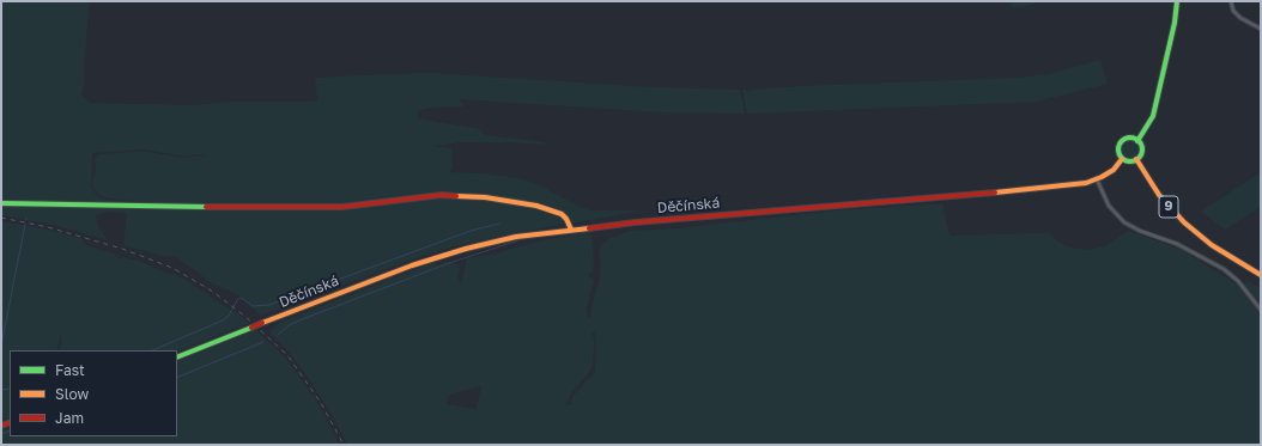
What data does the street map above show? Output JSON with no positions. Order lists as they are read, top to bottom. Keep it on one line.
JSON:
{"streets":{"main road":["Děčínská","9"]},"crossings":[["Děčínská","9"]],"legend":["Fast","Slow","Jam"]}
